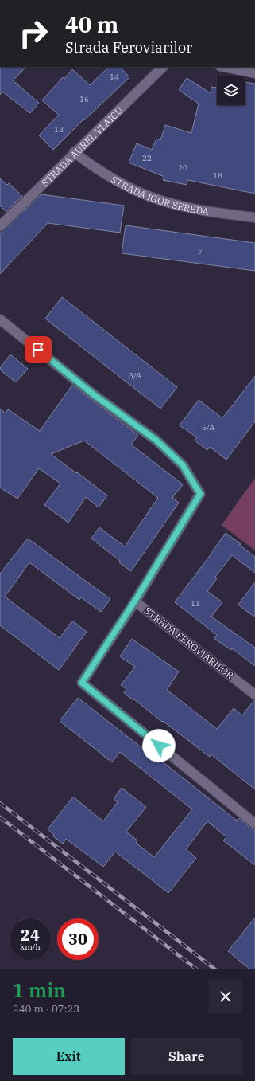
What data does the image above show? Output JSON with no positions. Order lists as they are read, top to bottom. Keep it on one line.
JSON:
{"streets":{"street":["STRADA AUREL VLAICU","STRADA IGOR SEREDA","STRADA FEROVIARILOR"]},"crossings":[["STRADA AUREL VLAICU","STRADA IGOR SEREDA"]],"house_numbers":["14","16","18","22","20","18","7","3/A","5/A","11"],"page":{"turn":["40 m","Strada Feroviarilor"],"speed":"24 km/h","limit":"30","heading":["1 min","240 m · 07:23"],"buttons":["Exit","Share"]}}
